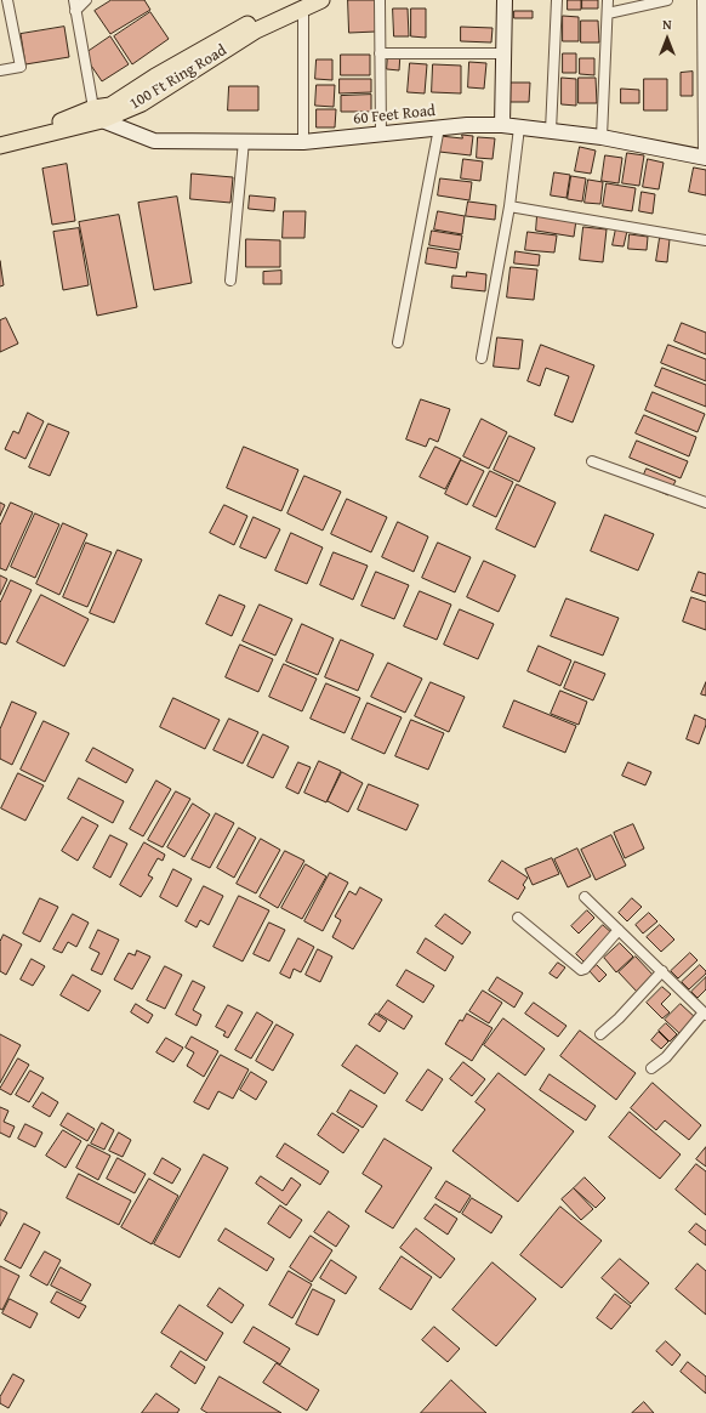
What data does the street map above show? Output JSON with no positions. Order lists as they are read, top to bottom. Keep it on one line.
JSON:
{"streets":{"main road":["100 Ft Ring Road"],"street":["60 Feet Road"]},"crossings":[["100 Ft Ring Road","60 Feet Road"]],"north":"top"}
